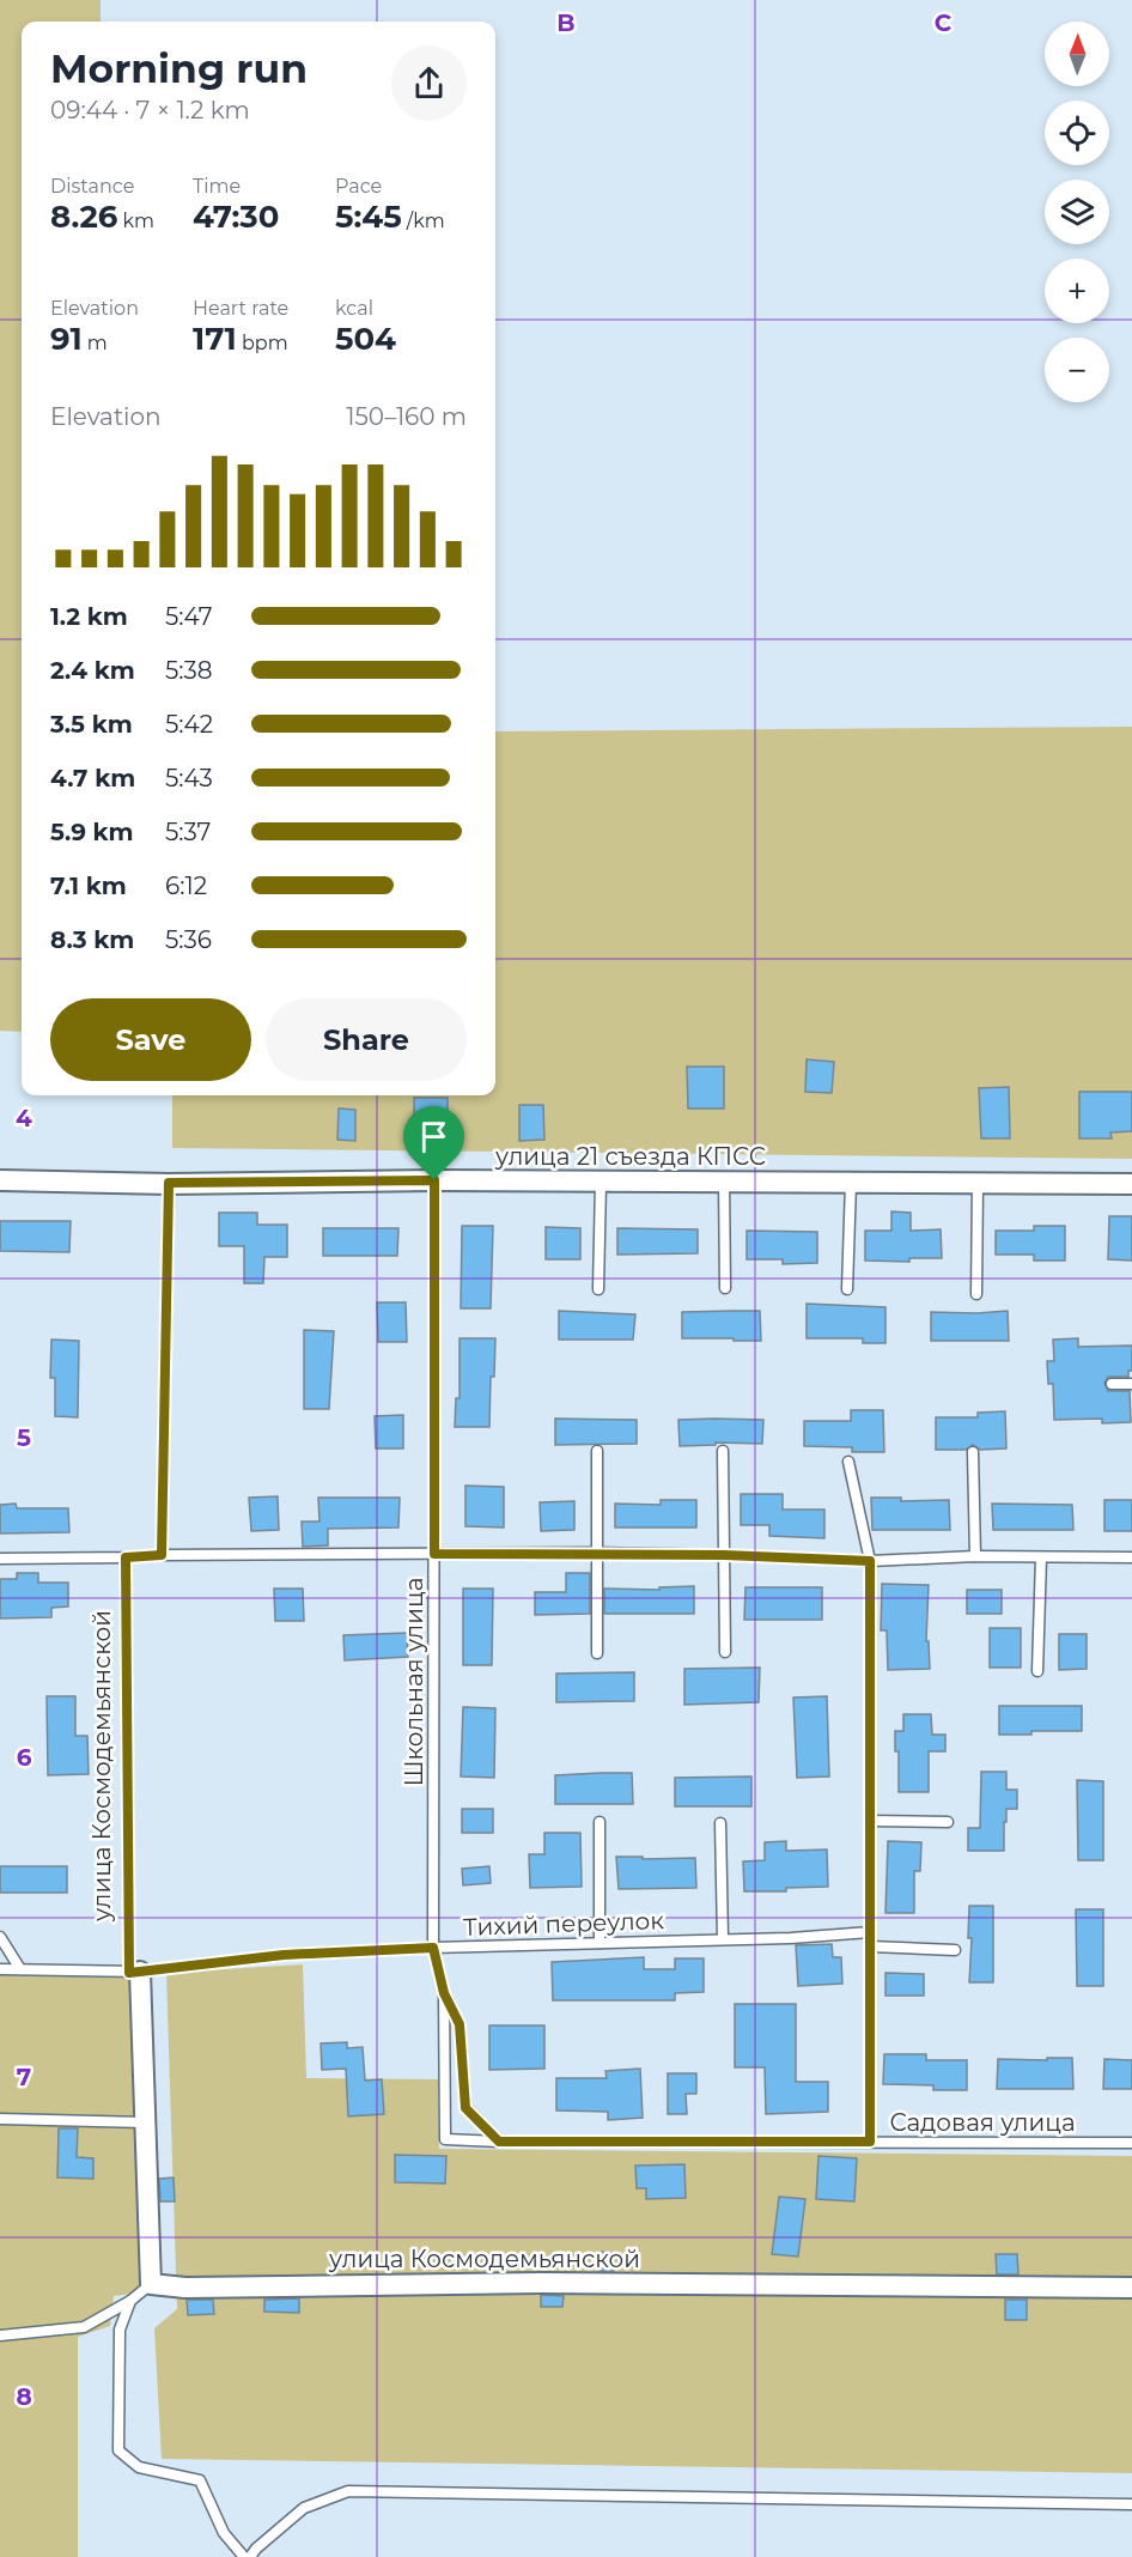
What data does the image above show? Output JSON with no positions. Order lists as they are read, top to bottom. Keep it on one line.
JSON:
{"streets":{"street":["улица 21 съезда КПСС","улица Космодемьянской"],"lane":["Школьная улица","Тихий переулок","Садовая улица"]},"crossings":[["улица 21 съезда КПСС","Школьная улица"],["Школьная улица","Тихий переулок"],["Школьная улица","Садовая улица"],["улица Космодемьянской","Тихий переулок"]],"north":"top","page":{"map_buttons":["+","−"],"heading":["Morning run","09:44 · 7 × 1.2 km"],"stats":[["Distance","8.26 km"],["Time","47:30"],["Pace","5:45 /km"],["Elevation","91 m"],["Heart rate","171 bpm"],["kcal","504"]],"chart":["Elevation","150–160 m"],"list":[{"name":"1.2 km","note":"5:47"},{"name":"2.4 km","note":"5:38"},{"name":"3.5 km","note":"5:42"},{"name":"4.7 km","note":"5:43"},{"name":"5.9 km","note":"5:37"},{"name":"7.1 km","note":"6:12"},{"name":"8.3 km","note":"5:36"}],"buttons":["Save","Share"]},"grid":{"columns":["B","C"],"rows":["4","5","6","7","8"]}}
